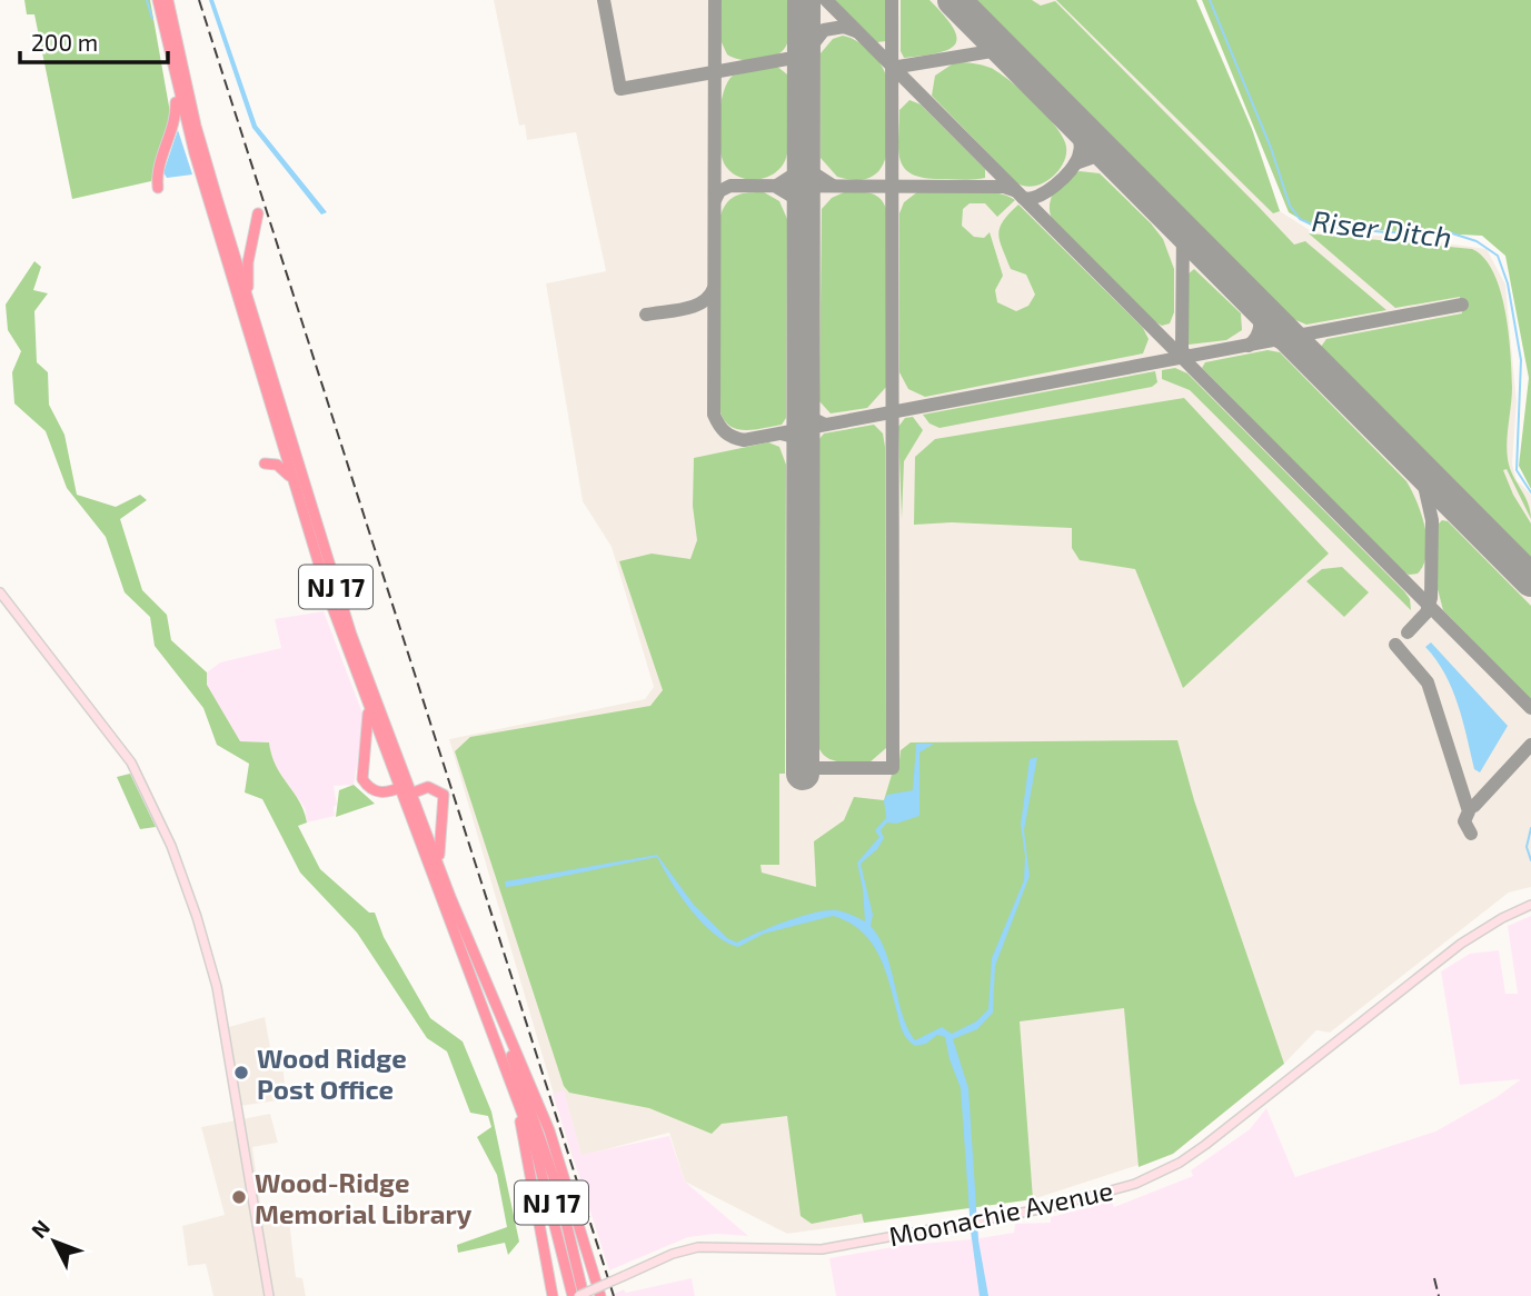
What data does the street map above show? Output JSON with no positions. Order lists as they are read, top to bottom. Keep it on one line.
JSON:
{"streets":{"highway":["NJ 17"],"main road":["Moonachie Avenue"]},"crossings":[["NJ 17","Moonachie Avenue"]],"water":["Riser Ditch"],"places":["Wood Ridge Post Office","Wood-Ridge Memorial Library"],"scale_bar":"200 m","north":"top left"}
